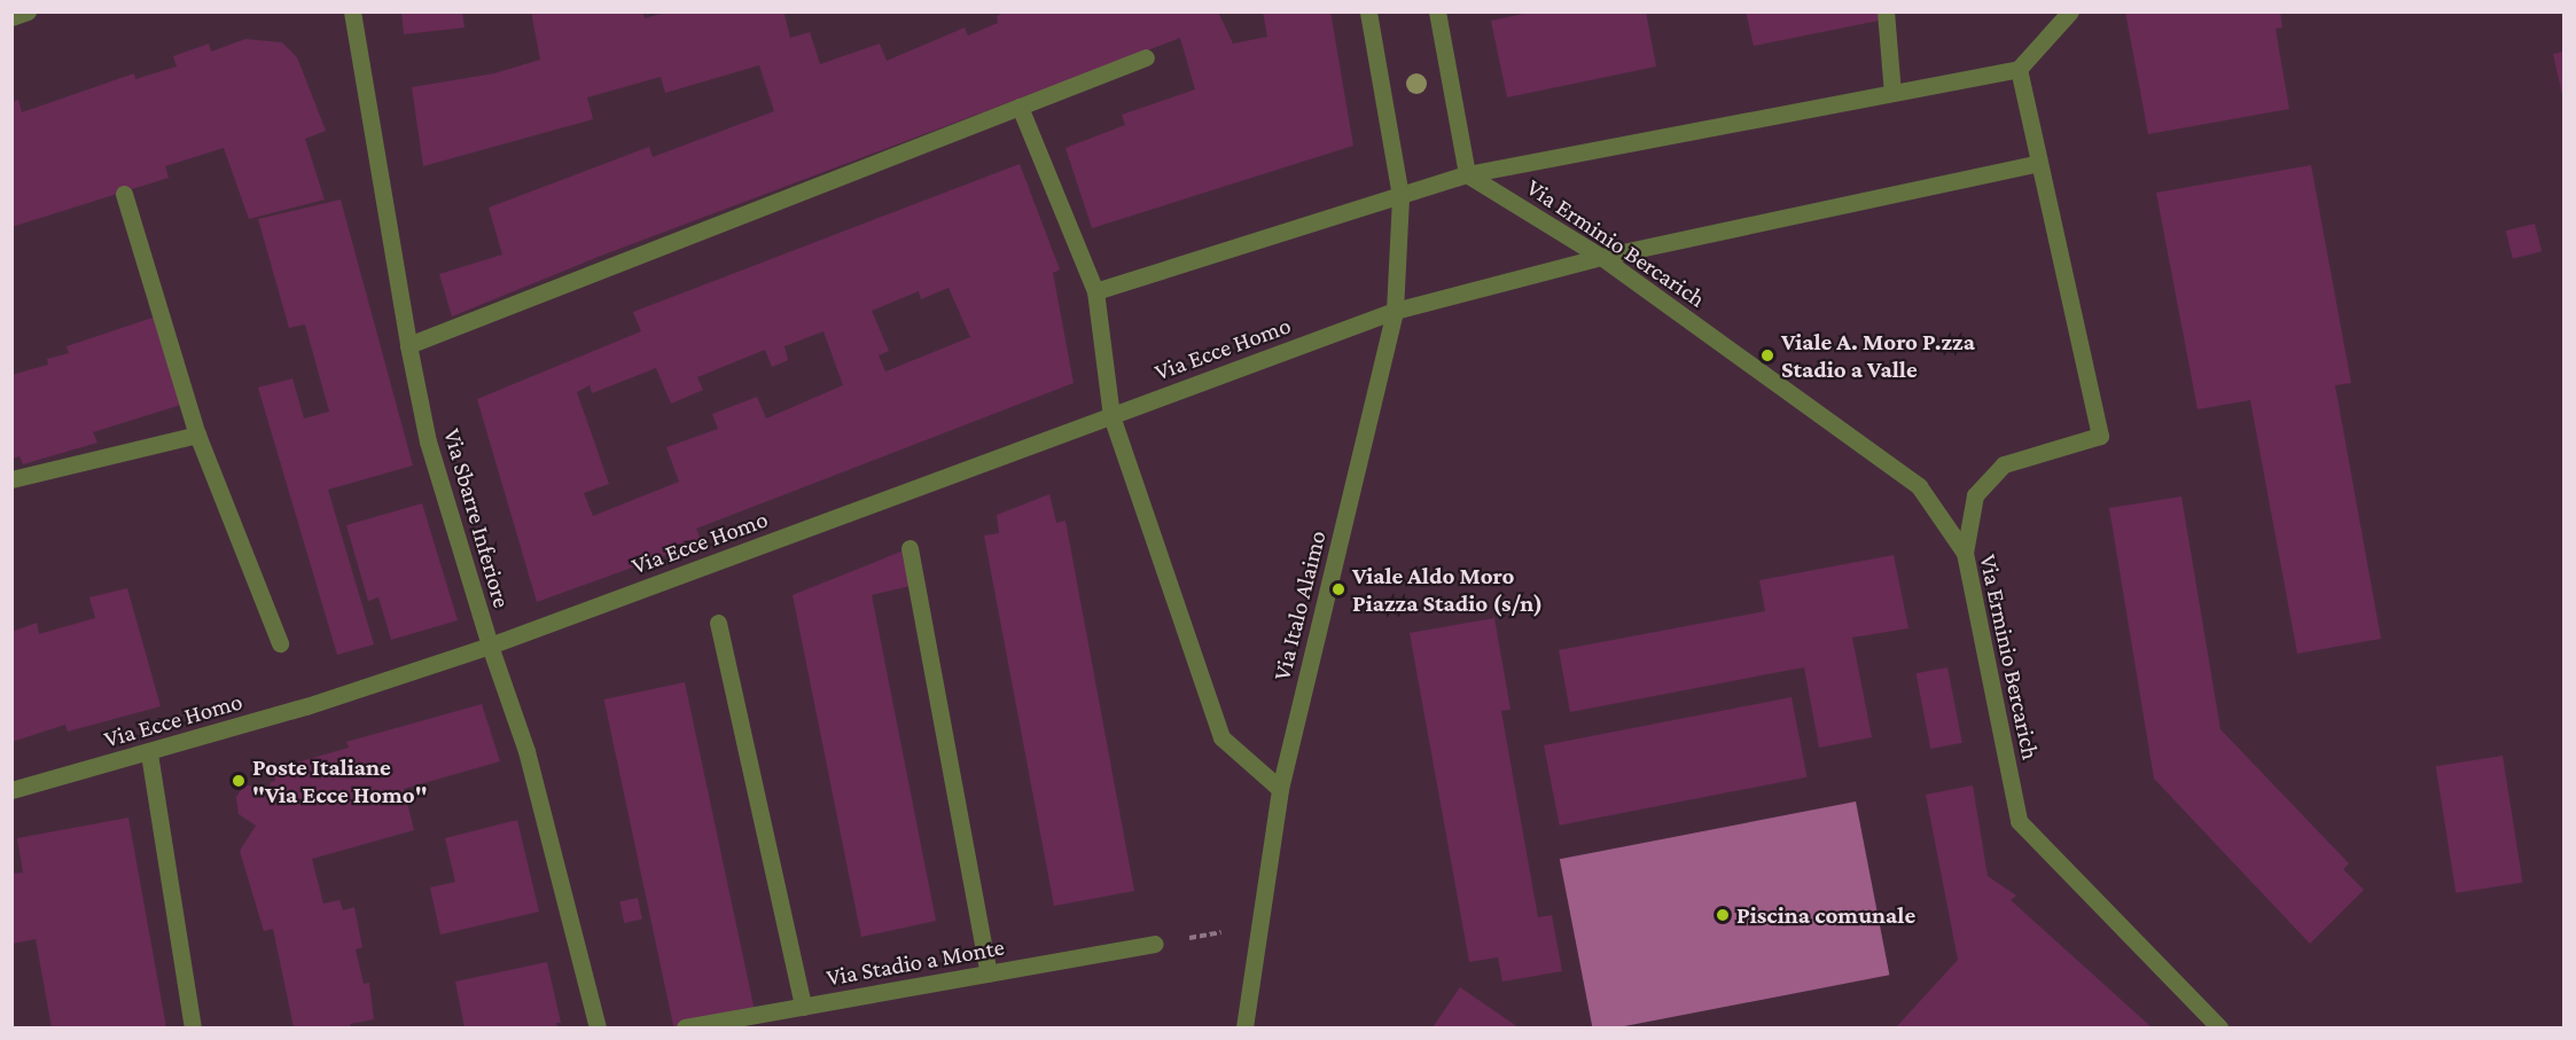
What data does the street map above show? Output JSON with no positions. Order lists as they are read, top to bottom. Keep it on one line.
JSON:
{"streets":{"street":["Via Erminio Bercarich","Via Ecce Homo","Via Sbarre Inferiore","Via Italo Alaimo","Via Stadio a Monte"]},"crossings":[["Via Erminio Bercarich","Via Ecce Homo"],["Via Ecce Homo","Via Sbarre Inferiore"],["Via Ecce Homo","Via Italo Alaimo"]],"places":["Viale A. Moro P.zza Stadio a Valle","Viale Aldo Moro Piazza Stadio (s/n)","Poste Italiane \"Via Ecce Homo\"","Piscina comunale"]}
